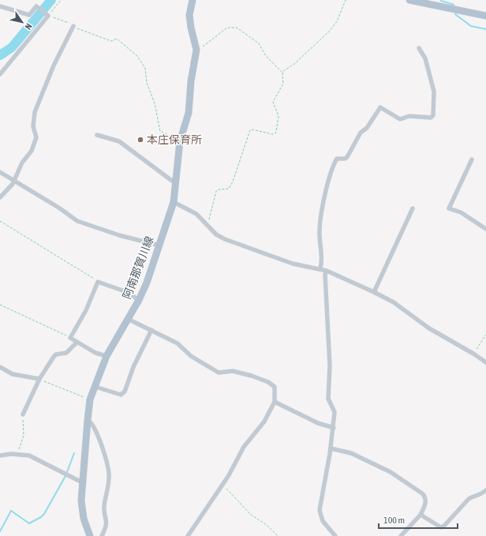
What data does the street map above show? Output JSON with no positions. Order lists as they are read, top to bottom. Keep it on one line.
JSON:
{"streets":{"main road":["阿南那賀川線"]},"places":["本庄保育所"],"scale_bar":"100 m","north":"bottom right"}
